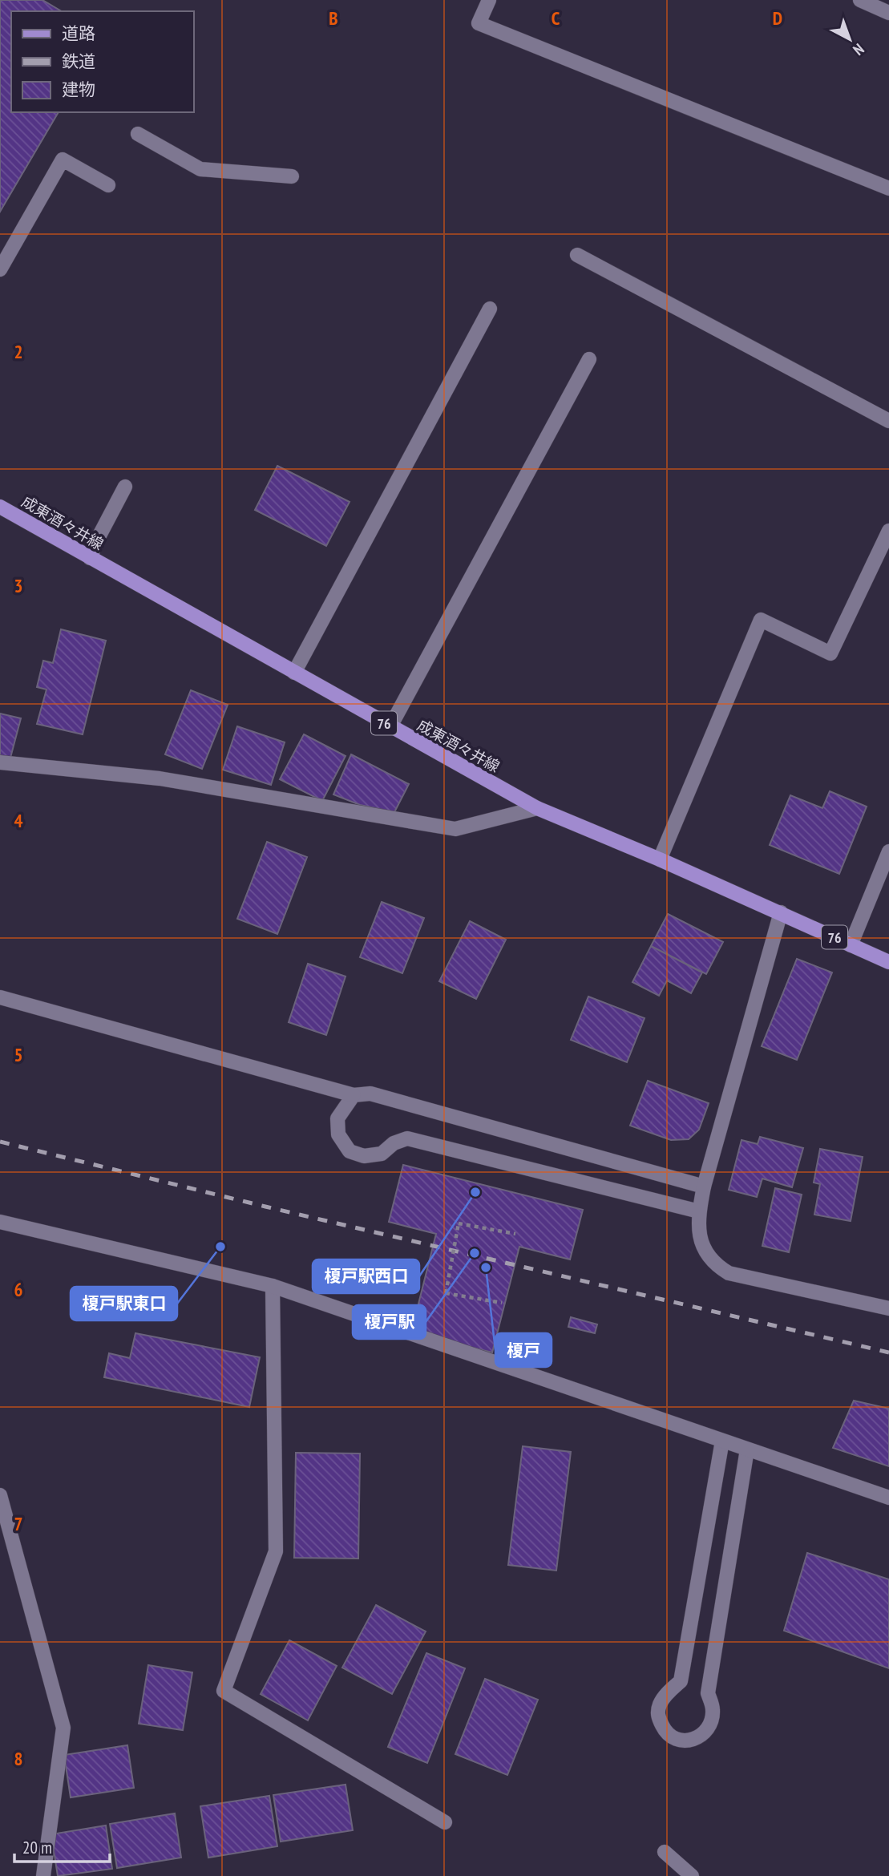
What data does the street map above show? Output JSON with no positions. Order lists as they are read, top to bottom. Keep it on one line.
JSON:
{"streets":{"main road":["成東酒々井線","76"]},"places":["榎戸駅西口","榎戸駅東口","榎戸駅","榎戸"],"legend":["道路","鉄道","建物"],"scale_bar":"20 m","north":"bottom right","grid":{"columns":["B","C","D"],"rows":["2","3","4","5","6","7","8"]}}
